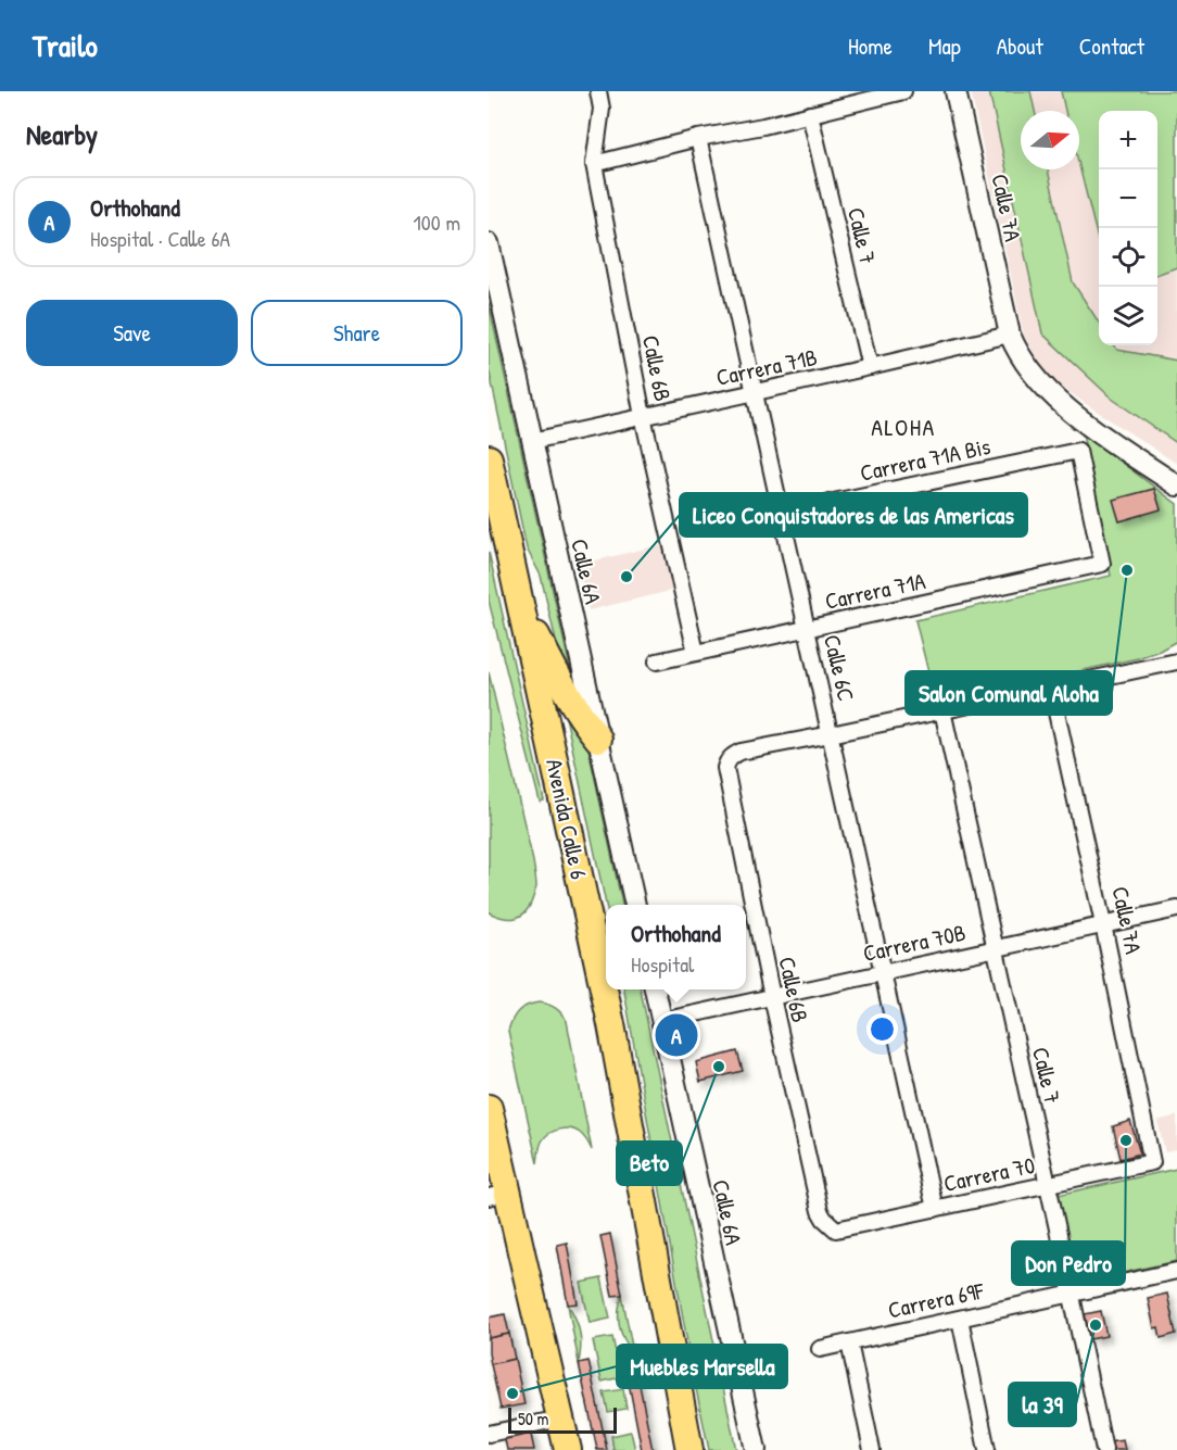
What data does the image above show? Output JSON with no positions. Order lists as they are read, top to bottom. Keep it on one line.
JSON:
{"streets":{"highway":["Avenida Calle 6"],"street":["Calle 7A","Calle 7","Carrera 71B","Calle 6B","Carrera 71A Bis","Calle 6A","Carrera 71A","Calle 6C","Carrera 70B","Carrera 70","Carrera 69F"]},"crossings":[["Calle 7A","Carrera 71B"],["Calle 7A","Carrera 70B"],["Calle 7A","Carrera 70"],["Calle 7","Carrera 71B"],["Calle 7","Carrera 70B"],["Calle 7","Carrera 70"],["Calle 7","Carrera 69F"],["Carrera 71B","Calle 6B"],["Carrera 71B","Calle 6A"],["Carrera 71B","Calle 6C"],["Calle 6B","Carrera 71A"],["Calle 6B","Calle 6C"],["Calle 6B","Carrera 70B"],["Calle 6B","Carrera 70"],["Carrera 71A Bis","Carrera 71A"],["Carrera 71A Bis","Calle 6C"],["Calle 6A","Carrera 70B"],["Carrera 71A","Calle 6C"],["Calle 6C","Carrera 70B"],["Calle 6C","Carrera 70"]],"districts":["ALOHA"],"places":["Salon Comunal Aloha","Liceo Conquistadores de las Americas","Beto","Don Pedro","la 39","Muebles Marsella"],"scale_bar":"50 m","north":"right","page":{"header":"Trailo","nav":["Home","Map","About","Contact"],"heading":"Nearby","map_buttons":["+","−"],"list":[{"mark":"A","name":"Orthohand","note":"Hospital · Calle 6A","value":"100 m"}],"buttons":["Save","Share"],"popup":["Orthohand","Hospital"],"pins":"A","scale":"50 m"}}
